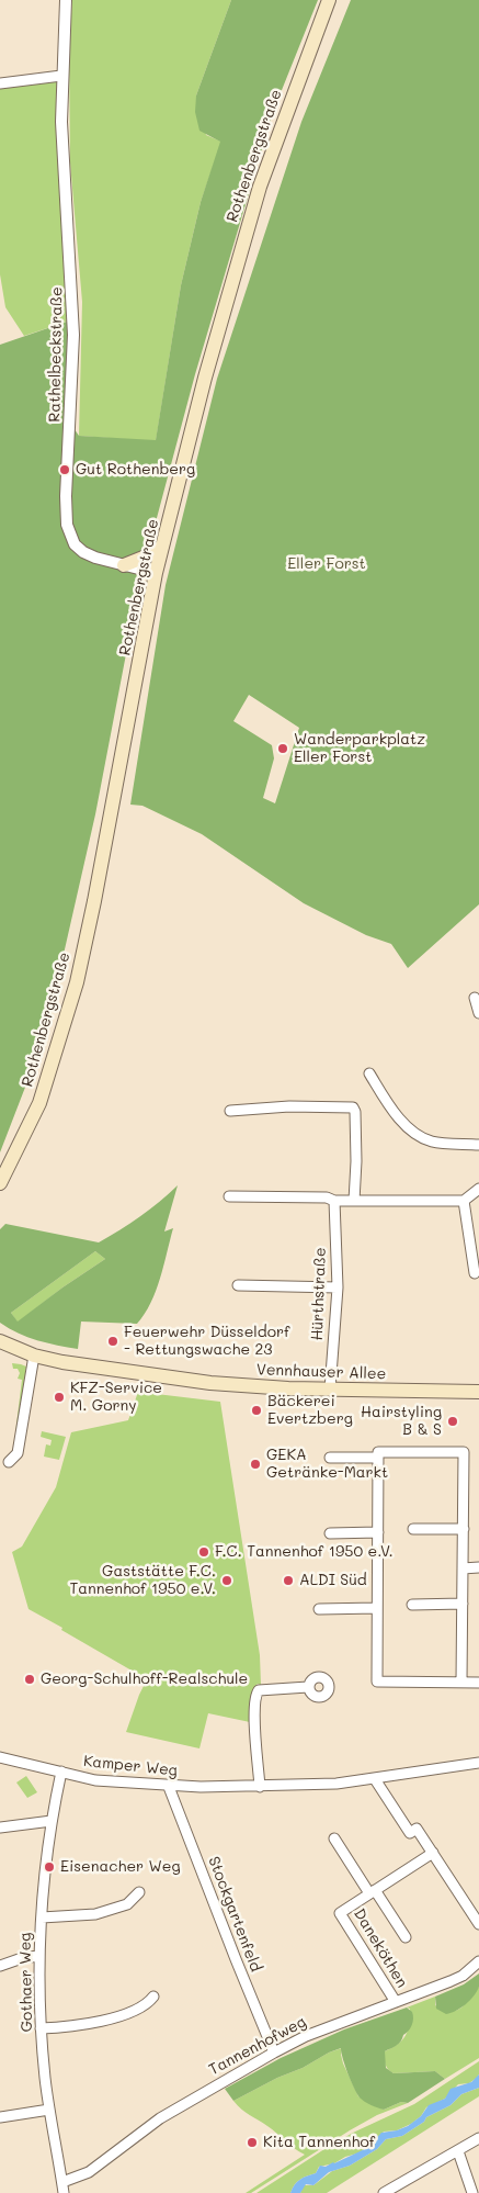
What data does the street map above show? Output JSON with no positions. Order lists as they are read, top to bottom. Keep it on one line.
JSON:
{"streets":{"main road":["Rothenbergstraße","Vennhauser Allee"],"street":["Rathelbeckstraße","Hürthstraße","Kamper Weg","Stockgartenfeld","Daneköthen","Gothaer Weg","Tannenhofweg"]},"crossings":[["Rothenbergstraße","Rathelbeckstraße"],["Hürthstraße","Vennhauser Allee"],["Kamper Weg","Stockgartenfeld"],["Kamper Weg","Gothaer Weg"],["Stockgartenfeld","Tannenhofweg"],["Daneköthen","Tannenhofweg"],["Gothaer Weg","Tannenhofweg"]],"parks":["Eller Forst"],"places":["Gut Rothenberg","Wanderparkplatz Eller Forst","Feuerwehr Düsseldorf - Rettungswache 23","KFZ-Service M. Gorny","Bäckerei Evertzberg","Hairstyling B & S","GEKA Getränke-Markt","F.C. Tannenhof 1950 e.V.","Gaststätte F.C. Tannenhof 1950 e.V.","ALDI Süd","Georg-Schulhoff-Realschule","Eisenacher Weg","Kita Tannenhof"]}
